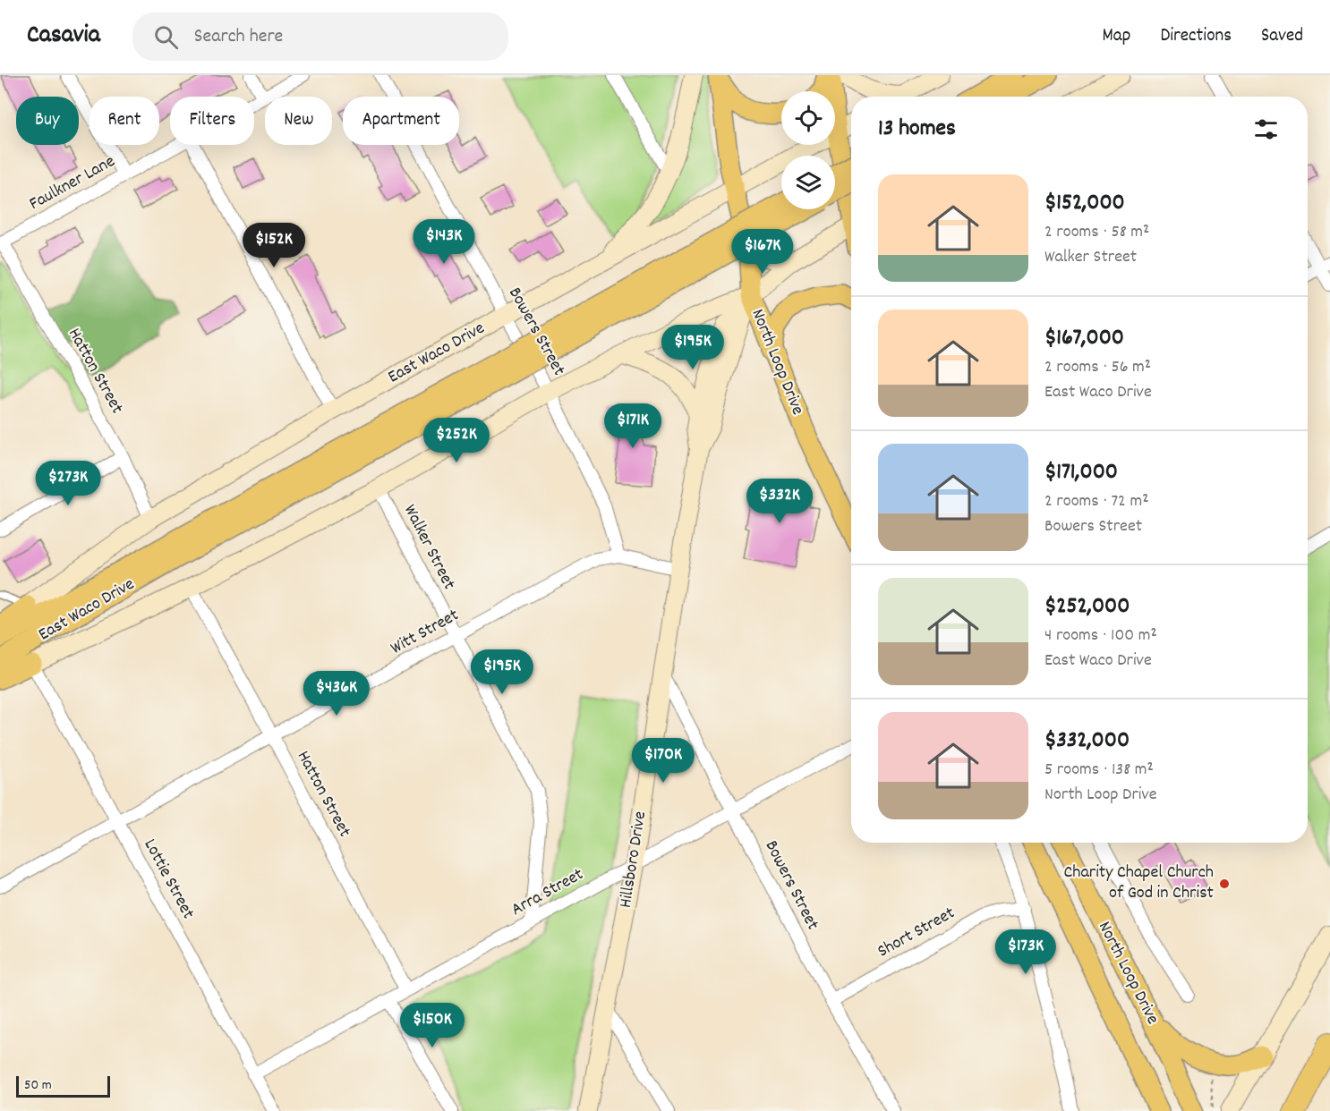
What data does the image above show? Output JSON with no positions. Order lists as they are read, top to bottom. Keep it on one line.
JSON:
{"streets":{"main road":["East Waco Drive","North Loop Drive","Hillsboro Drive"],"street":["Faulkner Lane","Bowers Street","Hatton Street","Walker Street","Witt Street","Lottie Street","Arra Street","Short Street"]},"crossings":[["Faulkner Lane","Hatton Street"],["Bowers Street","East Waco Drive"],["Bowers Street","Witt Street"],["Bowers Street","Hillsboro Drive"],["Bowers Street","Arra Street"],["Bowers Street","Short Street"],["East Waco Drive","North Loop Drive"],["East Waco Drive","Hatton Street"],["East Waco Drive","Walker Street"],["East Waco Drive","Hillsboro Drive"],["East Waco Drive","Lottie Street"],["North Loop Drive","Hillsboro Drive"],["Hatton Street","Witt Street"],["Hatton Street","Arra Street"],["Walker Street","Witt Street"],["Walker Street","Arra Street"],["Witt Street","Hillsboro Drive"],["Witt Street","Lottie Street"],["Hillsboro Drive","Arra Street"],["Lottie Street","Arra Street"]],"places":["Charity Chapel Church of God in Christ"],"scale_bar":"50 m","page":{"header":"Casavia","search":"Search here","nav":["Map","Directions","Saved"],"chip":["Buy","Rent","Filters","New","Apartment"],"heading":"13 homes","list":[{"name":"$152,000","note":"2 rooms · 58 m² · Walker Street"},{"name":"$167,000","note":"2 rooms · 56 m² · East Waco Drive"},{"name":"$171,000","note":"2 rooms · 72 m² · Bowers Street"},{"name":"$252,000","note":"4 rooms · 100 m² · East Waco Drive"},{"name":"$332,000","note":"5 rooms · 138 m² · North Loop Drive"}],"price":["$143K","$152K","$167K","$195K","$171K","$252K","$273K","$332K","$195K","$436K","$170K","$173K","$150K"],"scale":"50 m"}}
